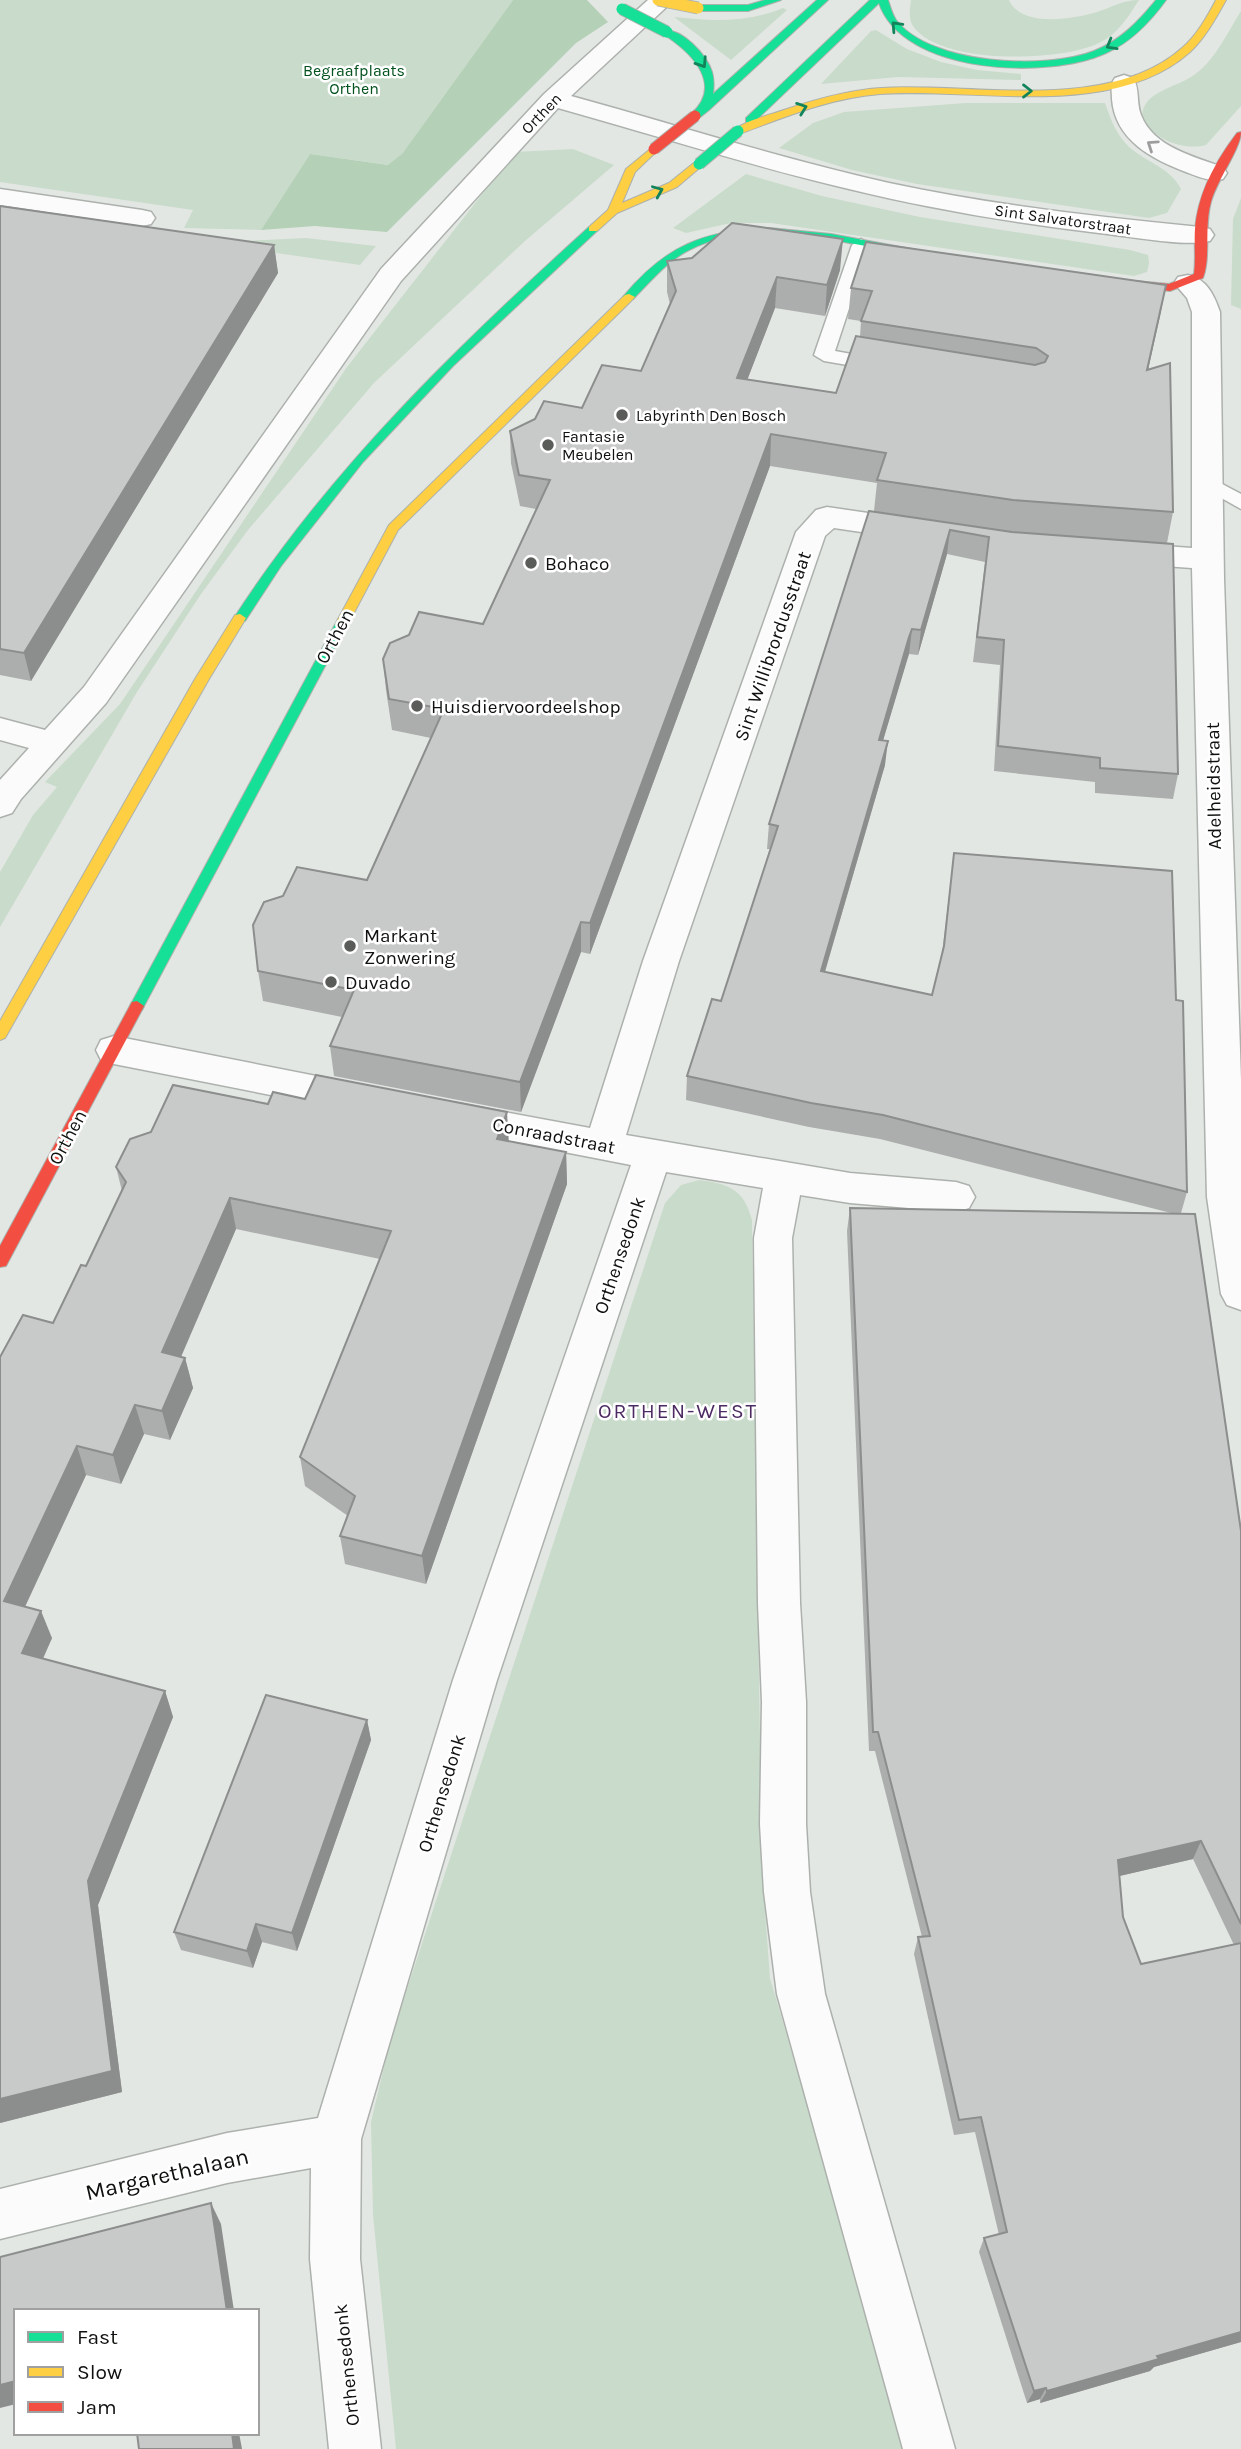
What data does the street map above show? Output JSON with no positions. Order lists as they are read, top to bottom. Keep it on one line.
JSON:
{"streets":{"main road":["Orthen"],"street":["Sint Salvatorstraat","Sint Willibrordusstraat","Adelheidstraat","Conraadstraat","Orthensedonk","Margarethalaan"]},"crossings":[["Orthen","Sint Salvatorstraat"],["Orthen","Conraadstraat"],["Sint Willibrordusstraat","Conraadstraat"],["Conraadstraat","Orthensedonk"],["Orthensedonk","Margarethalaan"]],"districts":["ORTHEN-WEST"],"parks":["Begraafplaats Orthen"],"places":["Labyrinth Den Bosch","Fantasie Meubelen","Bohaco","Huisdiervoordeelshop","Markant Zonwering","Duvado"],"legend":["Fast","Slow","Jam"]}
